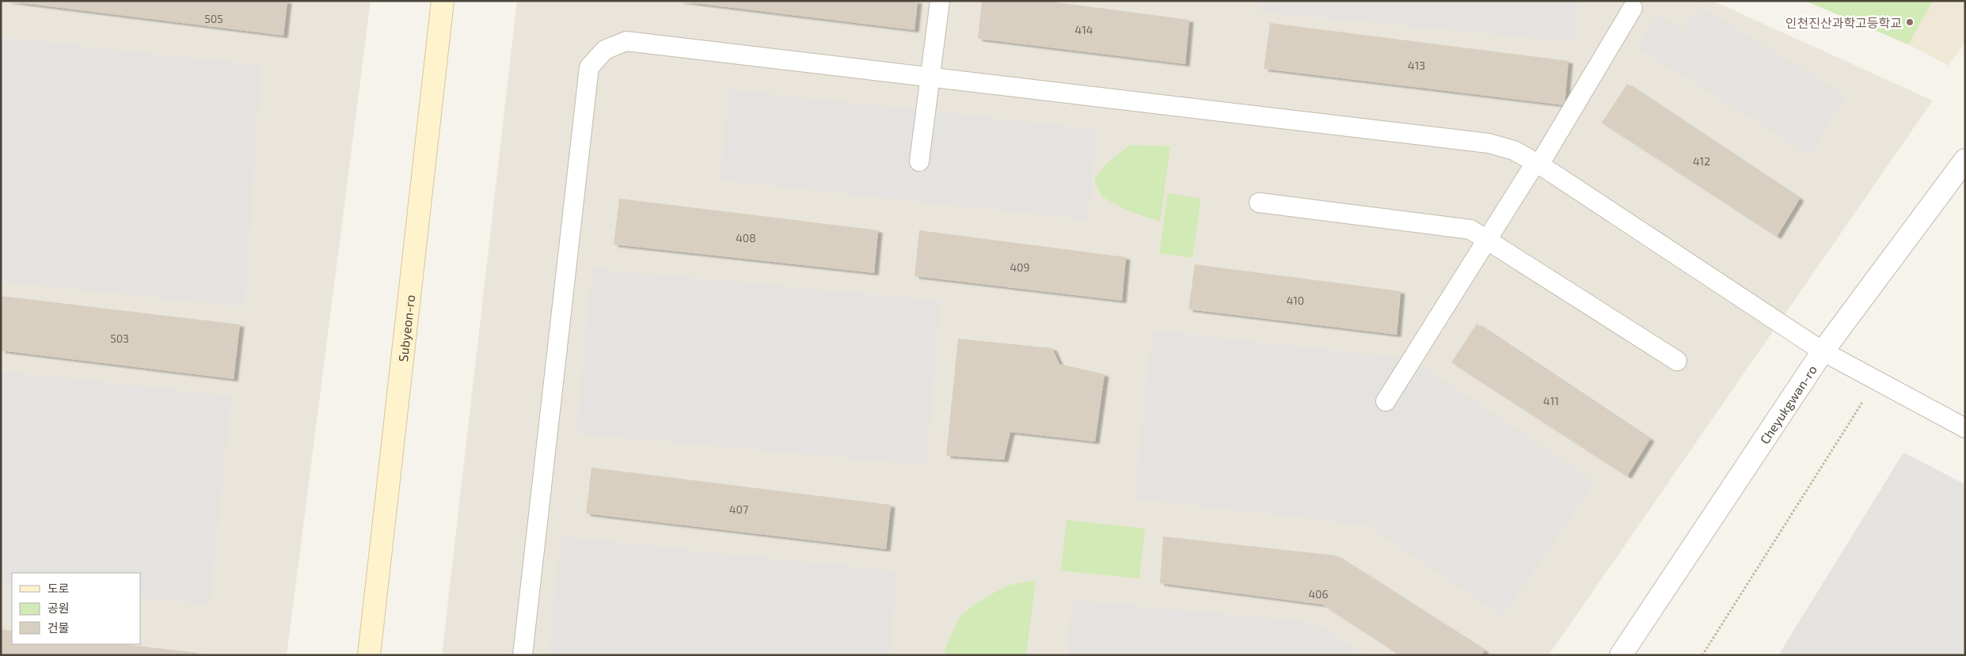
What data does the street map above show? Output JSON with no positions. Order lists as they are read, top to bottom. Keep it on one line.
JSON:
{"streets":{"main road":["Subyeon-ro"],"street":["Cheyukgwan-ro"]},"places":["인천진산과학고등학교"],"house_numbers":["505","414","413","412","408","409","410","503","411","407","406"],"legend":["도로","공원","건물"]}
